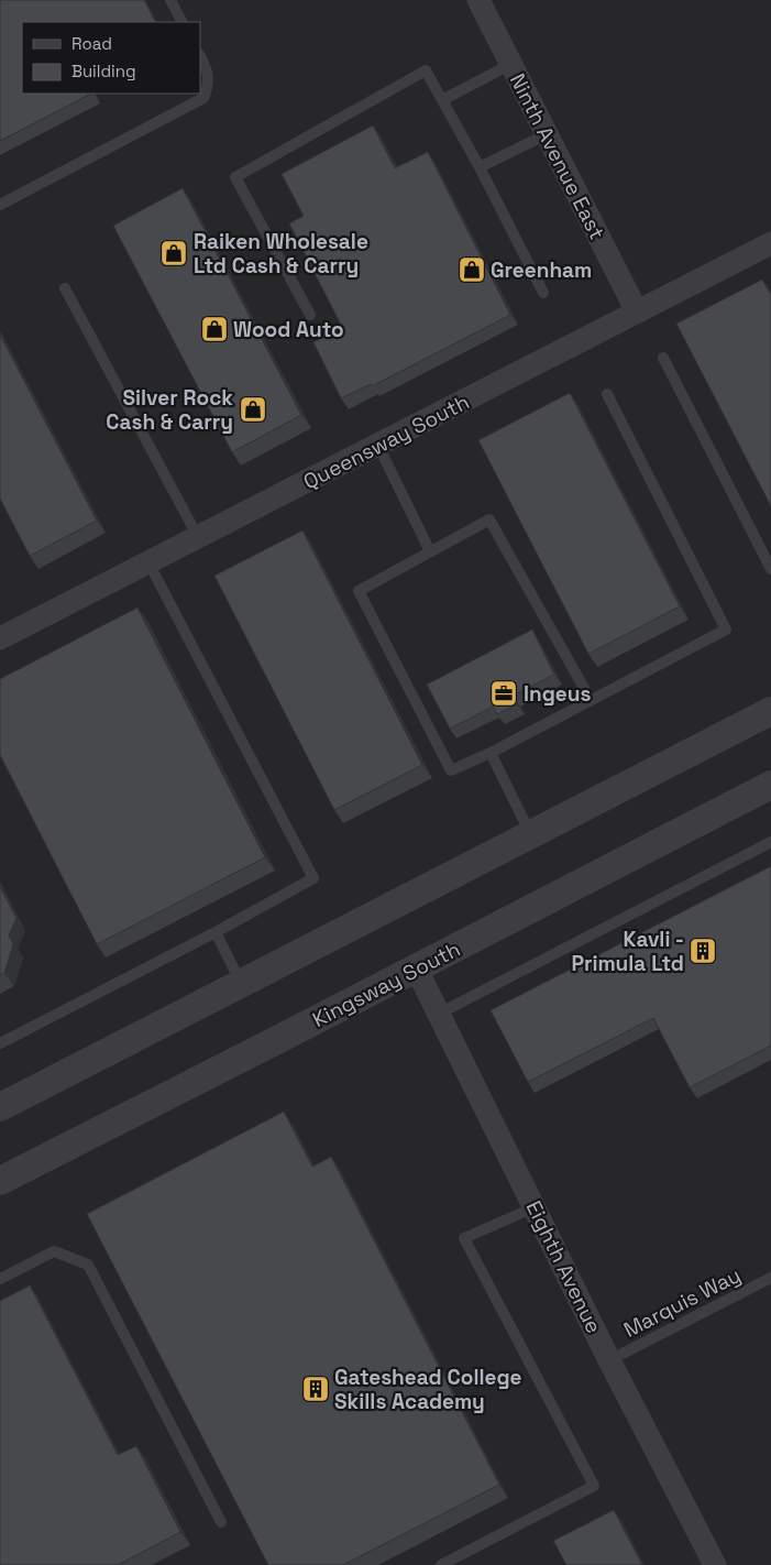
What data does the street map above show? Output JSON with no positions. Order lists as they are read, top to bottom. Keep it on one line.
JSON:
{"streets":{"street":["Ninth Avenue East","Queensway South","Kingsway South","Eighth Avenue"],"lane":["Marquis Way"]},"crossings":[["Ninth Avenue East","Queensway South"],["Kingsway South","Eighth Avenue"],["Eighth Avenue","Marquis Way"]],"places":{"shop":["Raiken Wholesale Ltd Cash & Carry","Greenham","Wood Auto","Silver Rock Cash & Carry"],"office":["Ingeus"],"building":["Kavli - Primula Ltd","Gateshead College Skills Academy"]},"legend":["Road","Building"]}
